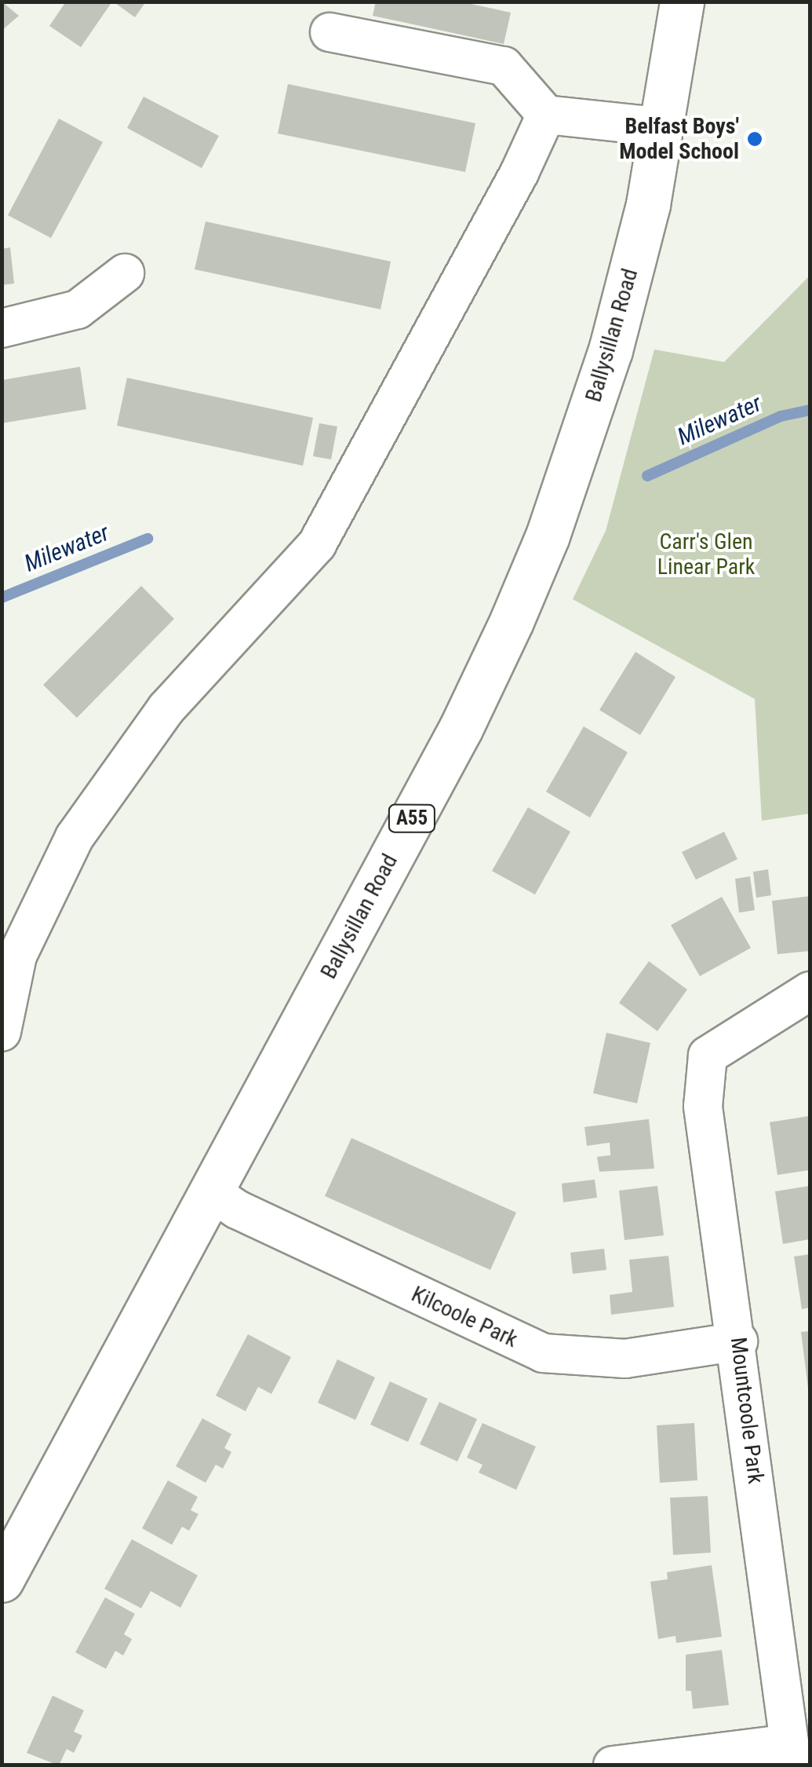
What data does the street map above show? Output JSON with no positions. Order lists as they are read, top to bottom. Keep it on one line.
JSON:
{"streets":{"highway":["Ballysillan Road","A55"],"street":["Kilcoole Park","Mountcoole Park"]},"crossings":[["Ballysillan Road","Kilcoole Park"],["Kilcoole Park","Mountcoole Park"]],"water":["Milewater"],"parks":["Carr's Glen Linear Park"],"places":["Belfast Boys' Model School"]}
